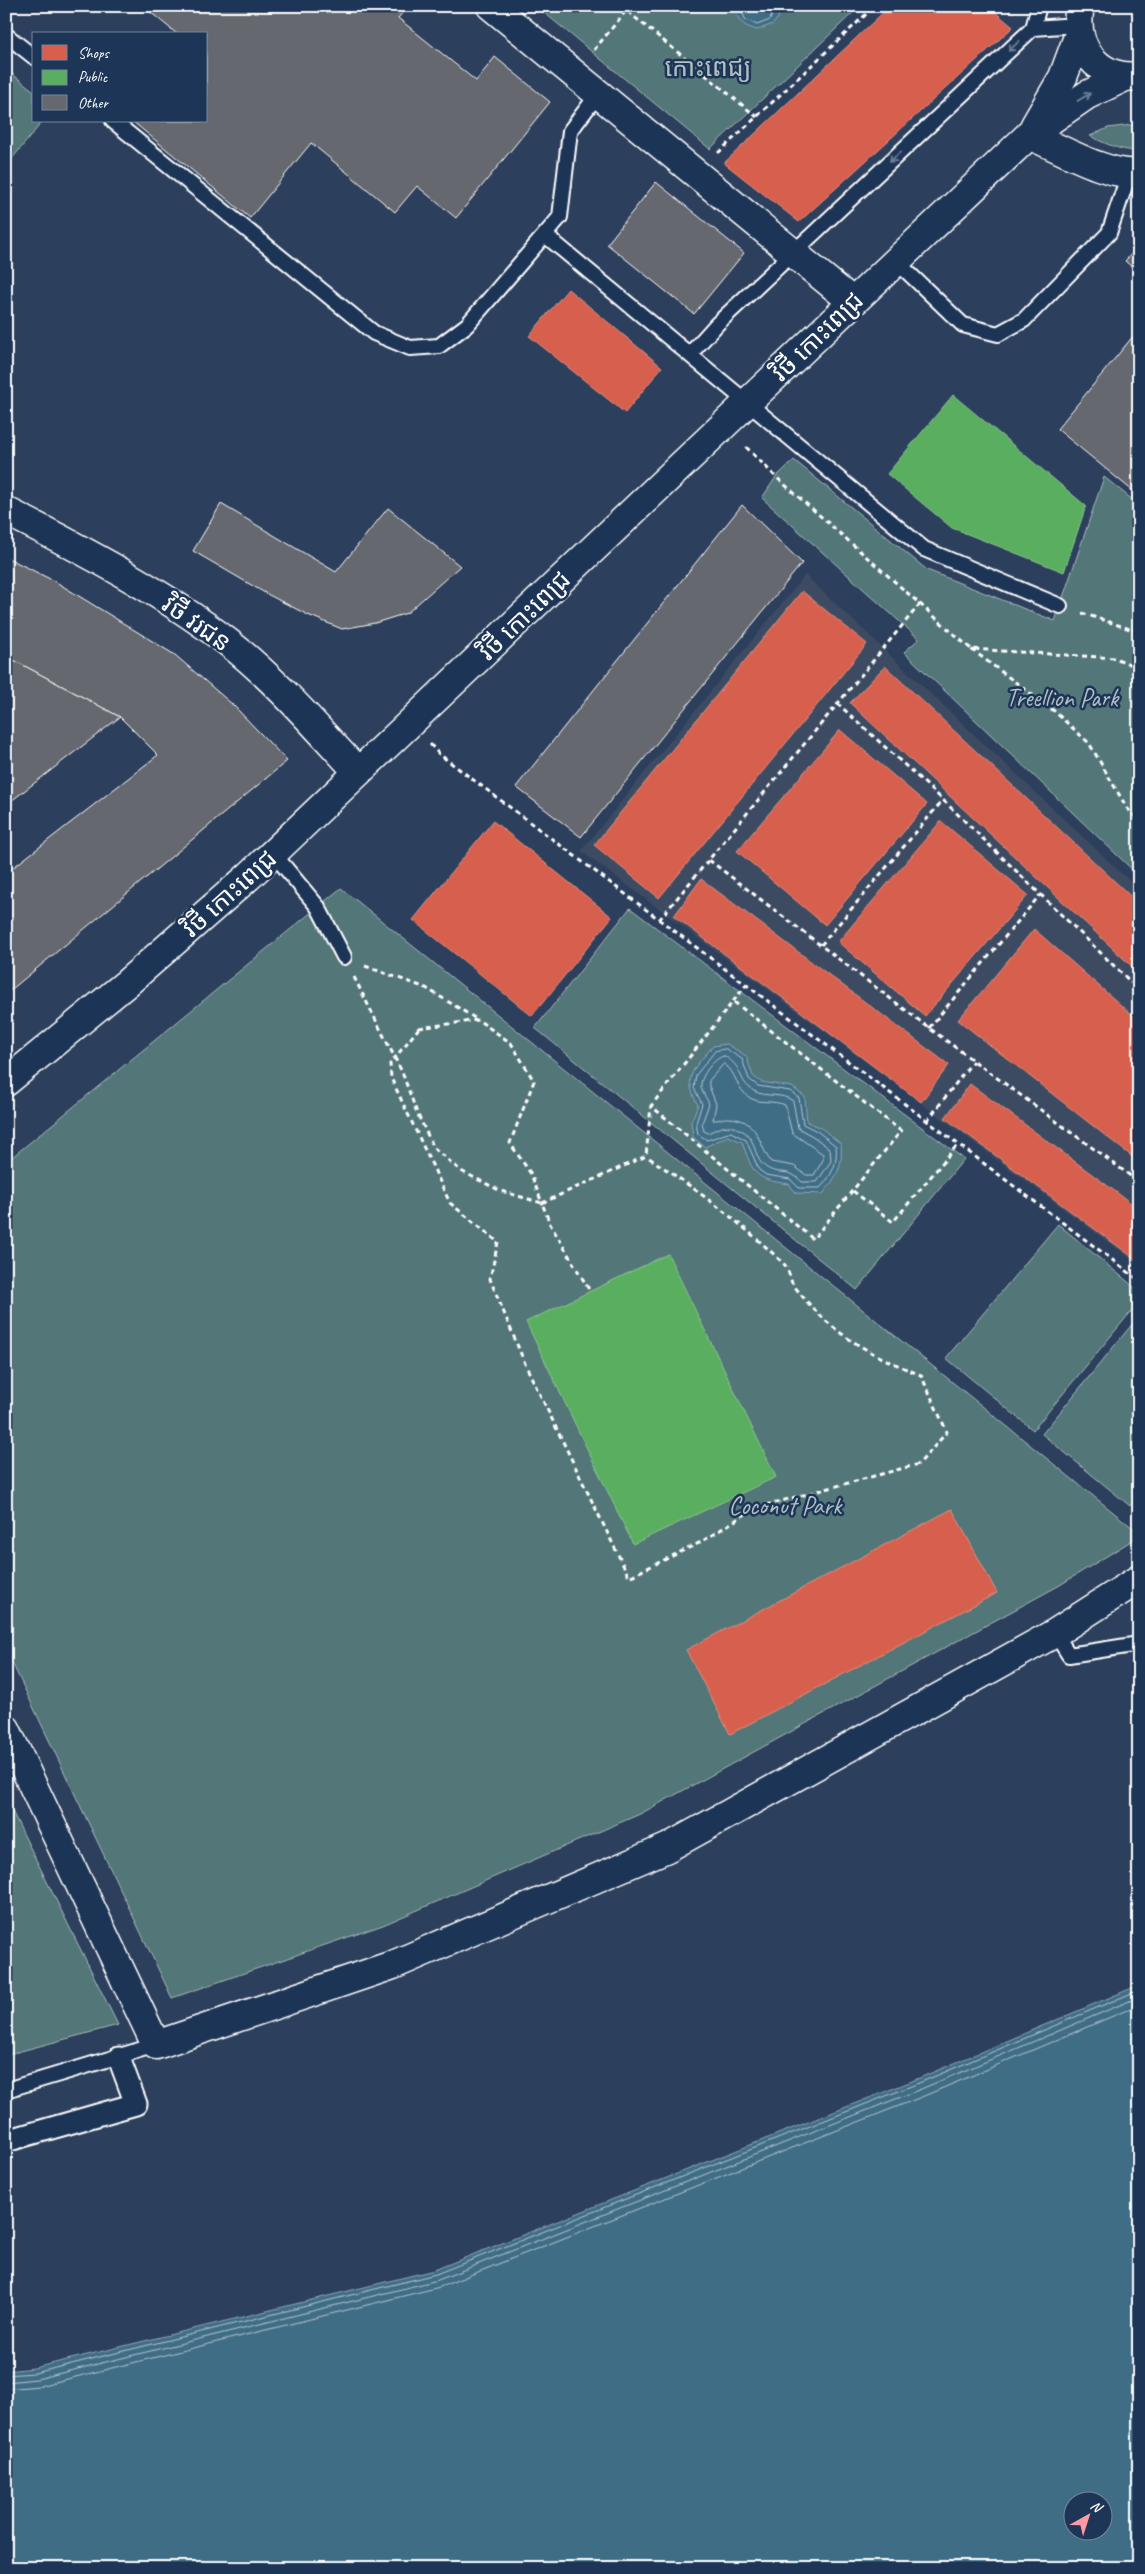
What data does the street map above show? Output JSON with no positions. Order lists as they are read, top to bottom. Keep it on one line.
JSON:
{"streets":{"street":["វិថី កោះពេជ្រ","វិថី វរជន"]},"crossings":[["វិថី កោះពេជ្រ","វិថី វរជន"]],"parks":["កោះពេជ្យ","Treellion Park","Coconut Park"],"legend":["Shops","Public","Other"],"north":"top right"}
